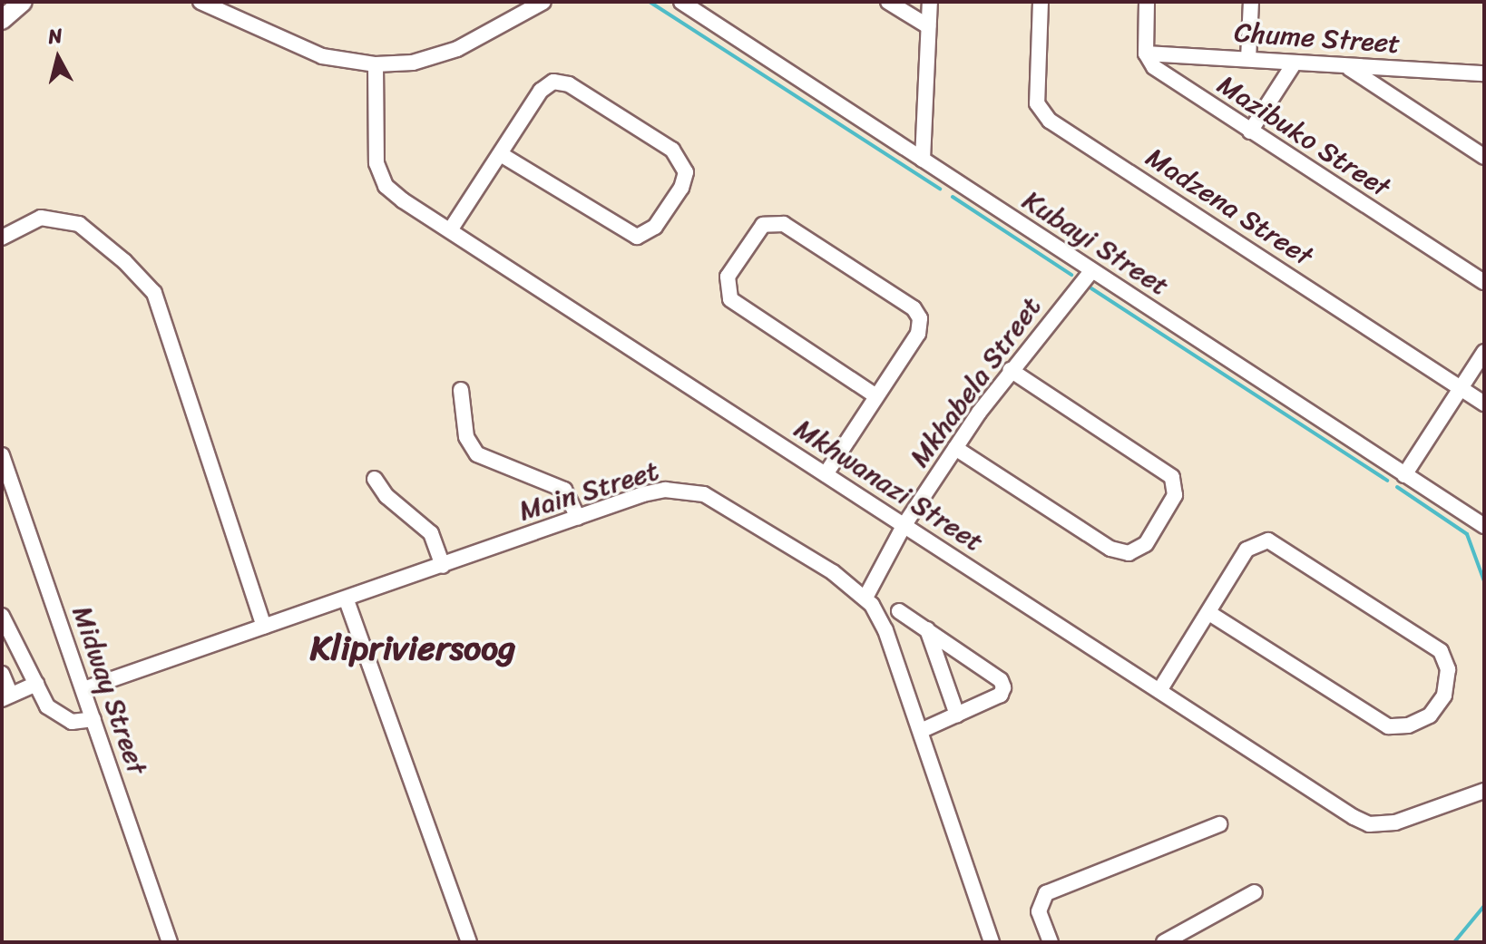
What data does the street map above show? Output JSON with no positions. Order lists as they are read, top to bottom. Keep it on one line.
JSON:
{"streets":{"street":["Chume Street","Mazibuko Street","Madzena Street","Kubayi Street","Mkhabela Street","Mkhwanazi Street","Main Street","Midway Street"]},"crossings":[["Chume Street","Mazibuko Street"],["Kubayi Street","Mkhabela Street"],["Mkhabela Street","Mkhwanazi Street"],["Mkhabela Street","Main Street"],["Main Street","Midway Street"]],"districts":["Klipriviersoog"],"north":"top"}
